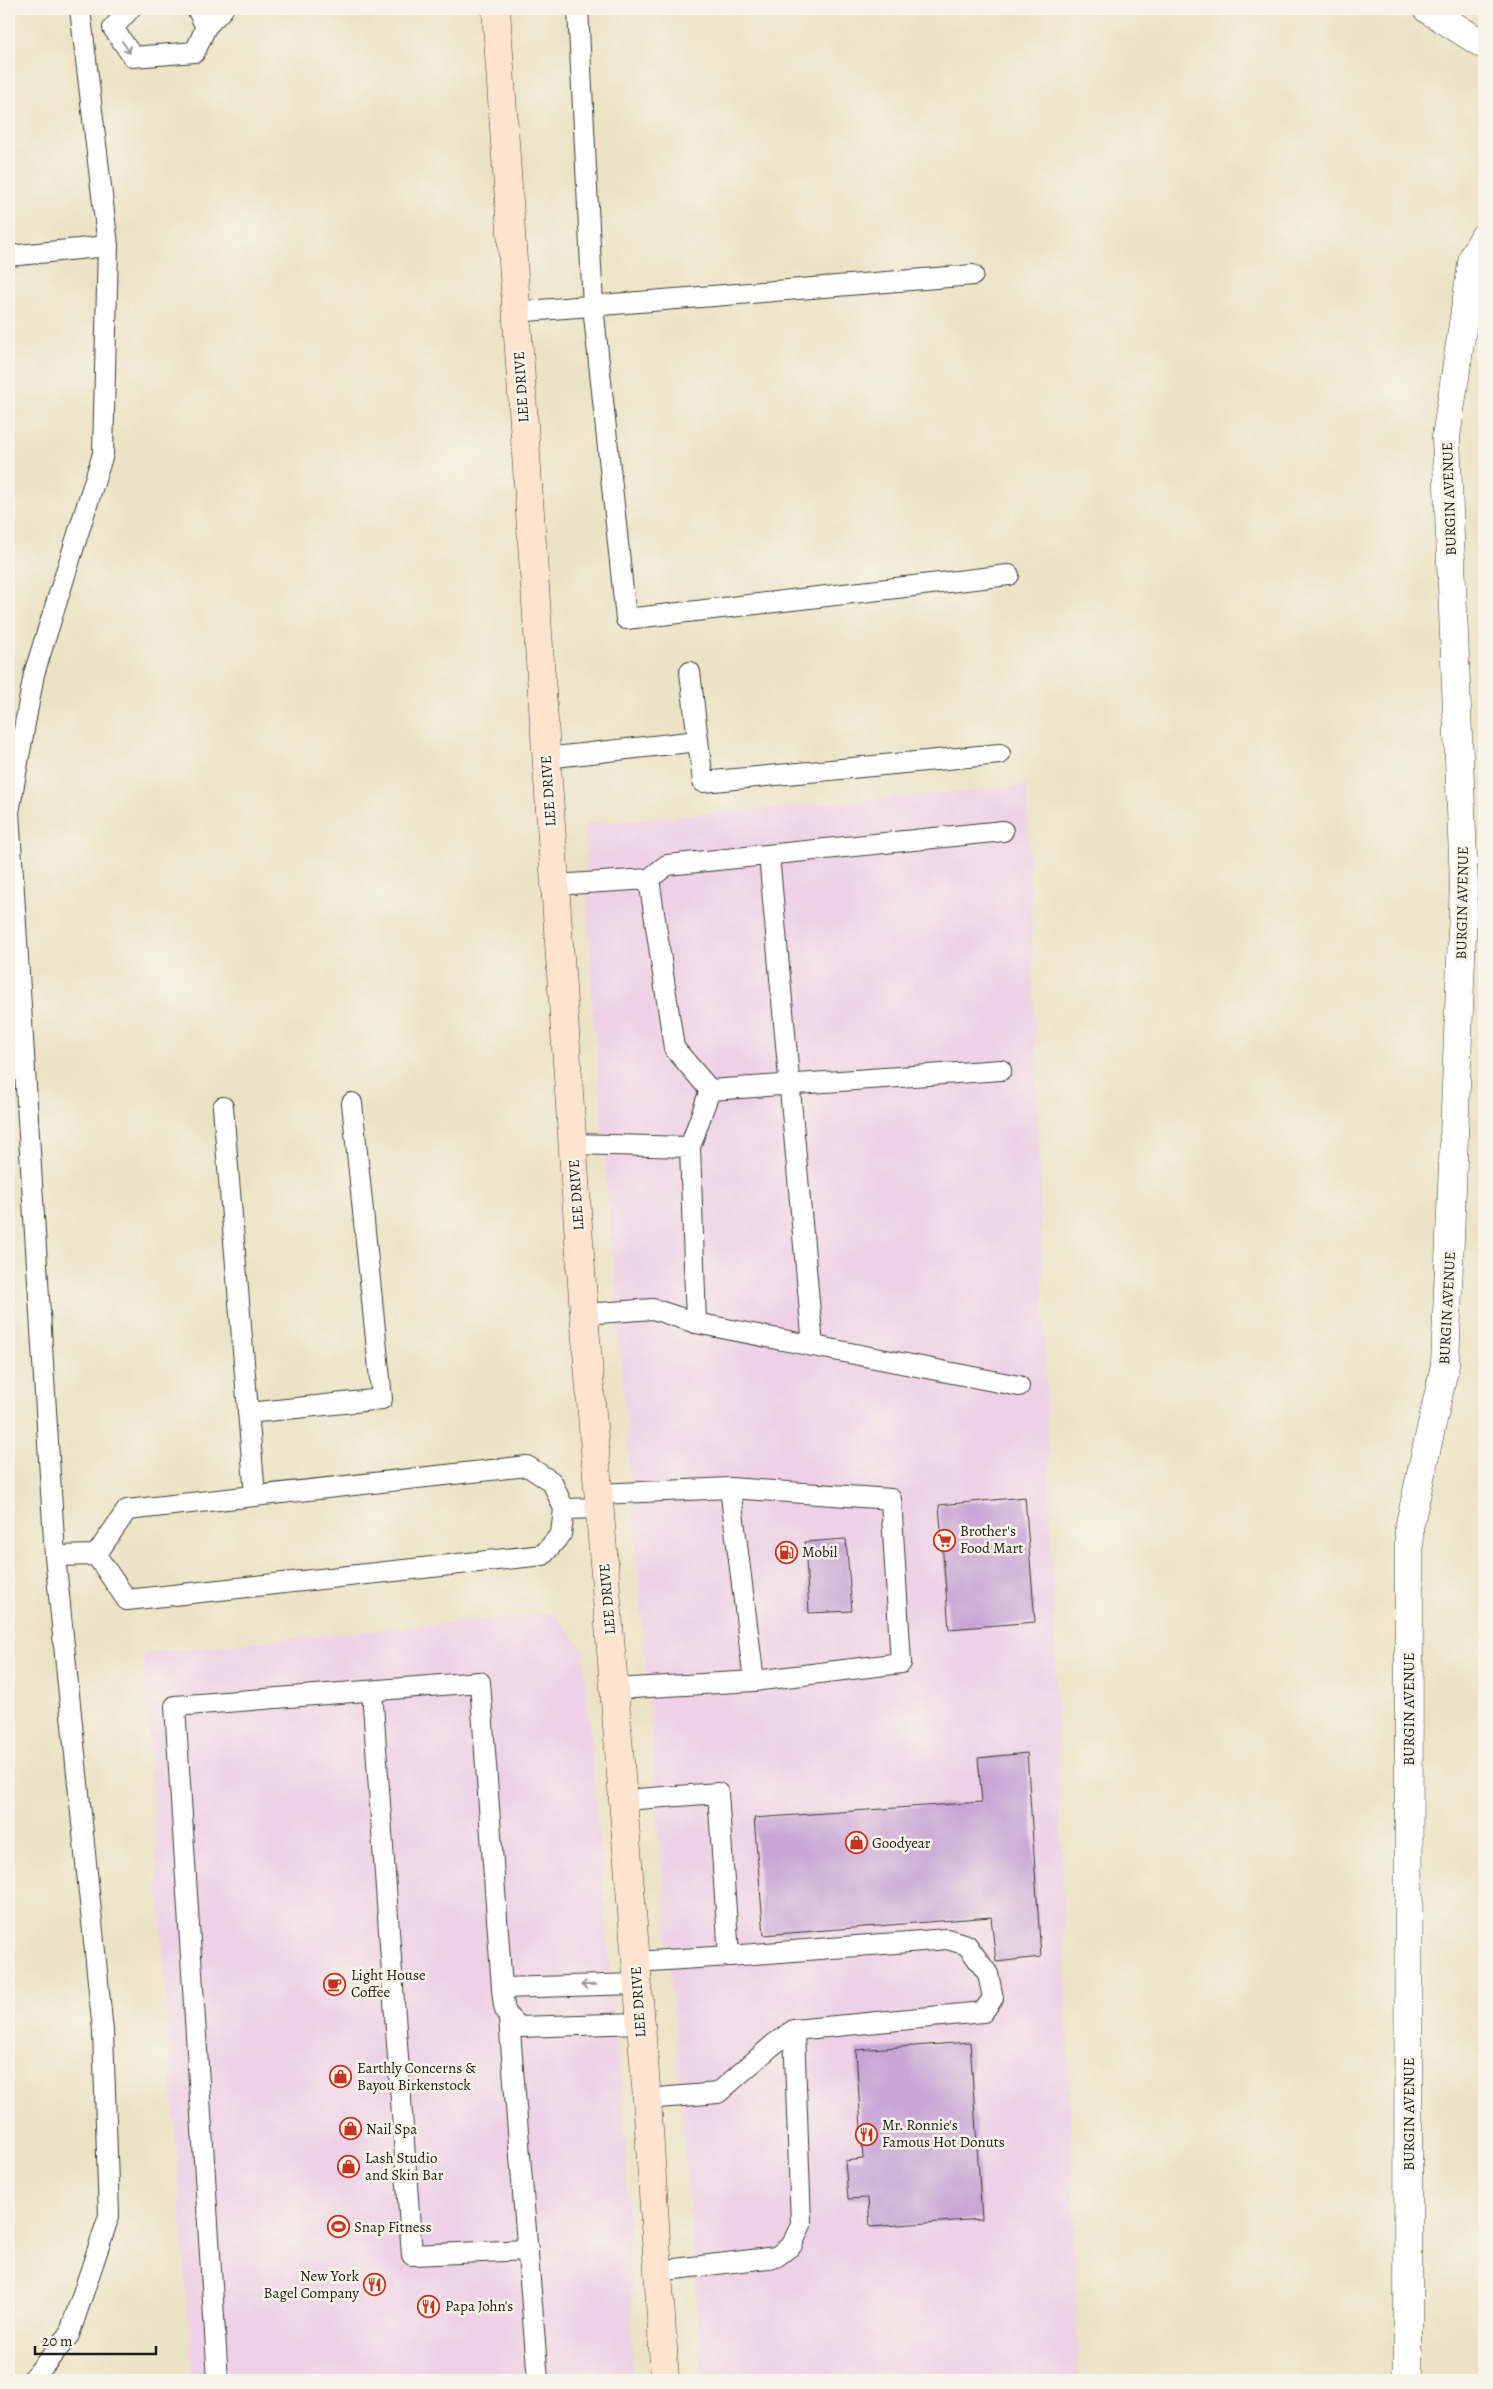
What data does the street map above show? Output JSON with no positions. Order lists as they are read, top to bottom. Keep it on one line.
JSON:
{"streets":{"main road":["LEE DRIVE"],"street":["BURGIN AVENUE"]},"places":{"supermarket":["Brother's Food Mart"],"fuel station":["Mobil"],"shop":["Goodyear","Earthly Concerns & Bayou Birkenstock","Nail Spa","Lash Studio and Skin Bar"],"cafe":["Light House Coffee"],"restaurant":["Mr. Ronnie's Famous Hot Donuts","New York Bagel Company","Papa John's"],"sports":["Snap Fitness"]},"scale_bar":"20 m"}
